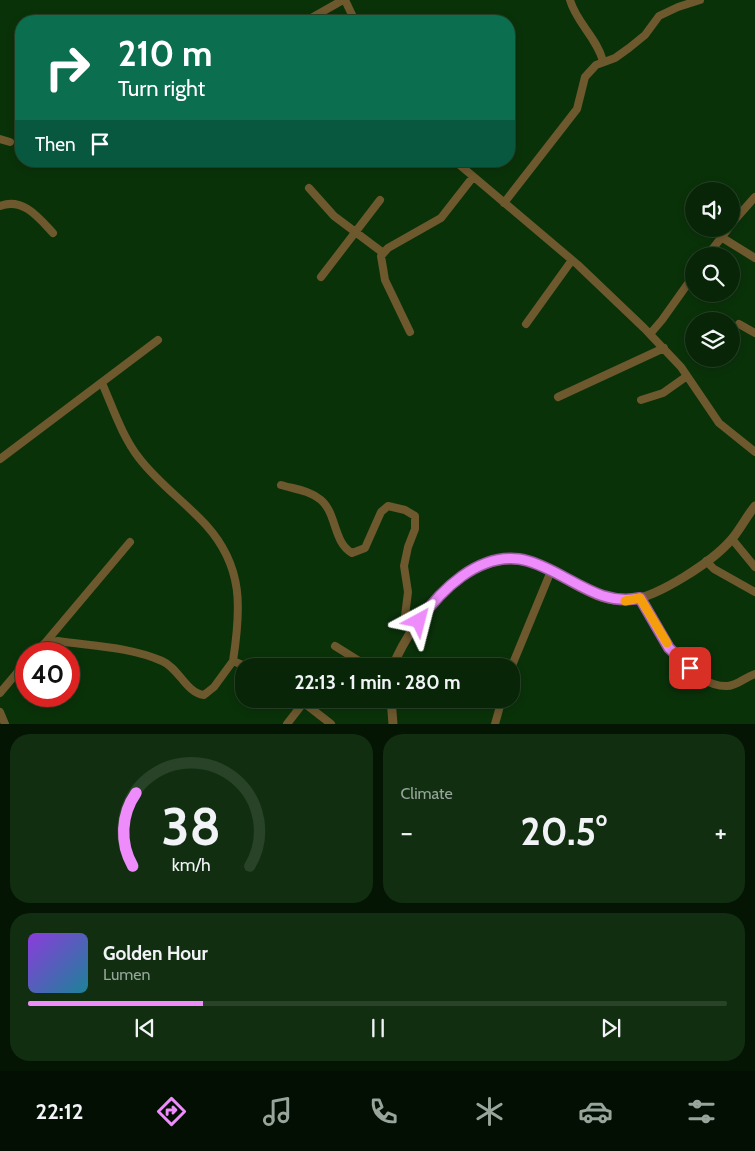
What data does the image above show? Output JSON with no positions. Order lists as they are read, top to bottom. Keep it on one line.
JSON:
{"page":{"turn":["210 m","Turn right"],"then":"Then","limit":"40","trip":"22:13 · 1 min · 280 m","tile":"Climate","heat":["−","20.5°","+"],"song":["Golden Hour","Lumen"],"tabs":"22:12","gauge":["38","km/h"]}}
